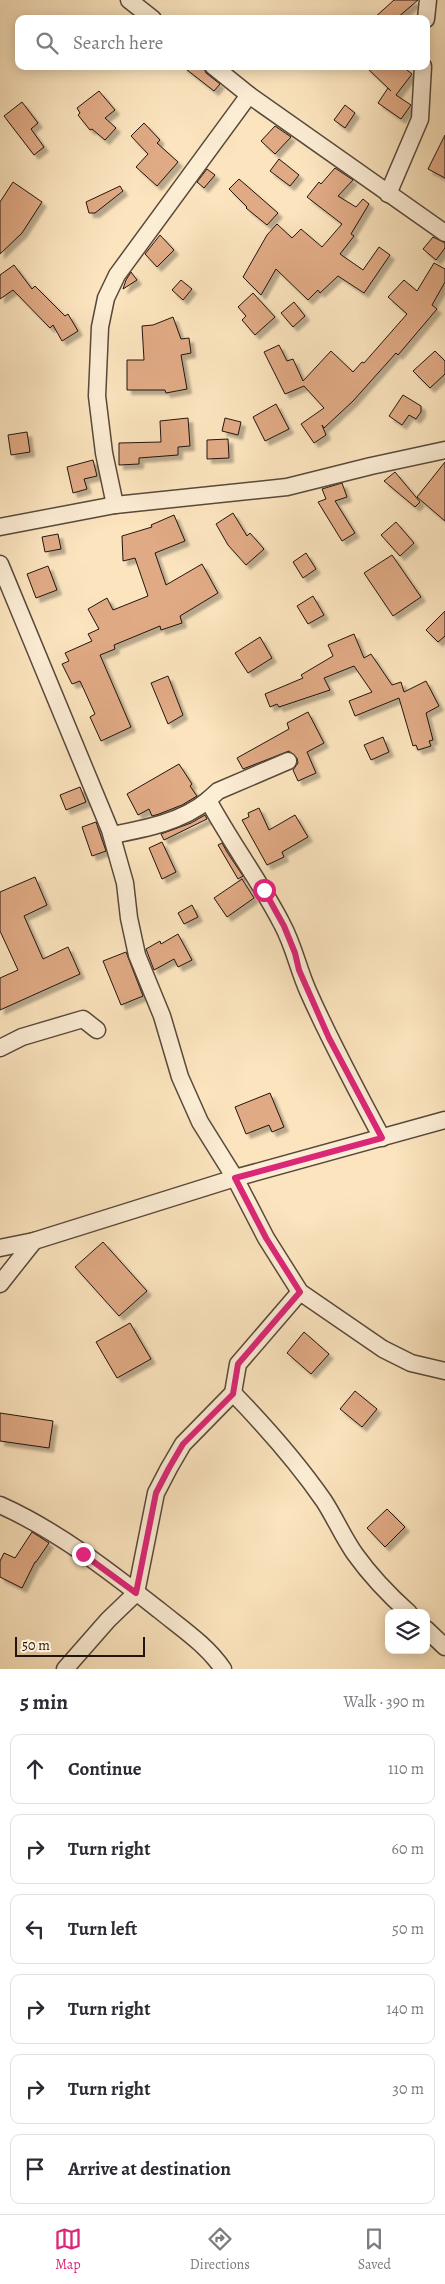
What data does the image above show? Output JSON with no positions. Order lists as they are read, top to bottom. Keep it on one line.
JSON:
{"scale_bar":"50 m","page":{"search":"Search here","scale":"50 m","heading":["5 min","Walk · 390 m"],"list":[["Continue","110 m"],["Turn right","60 m"],["Turn left","50 m"],["Turn right","140 m"],["Turn right","30 m"],"Arrive at destination"],"nav":["Map","Directions","Saved"]}}
